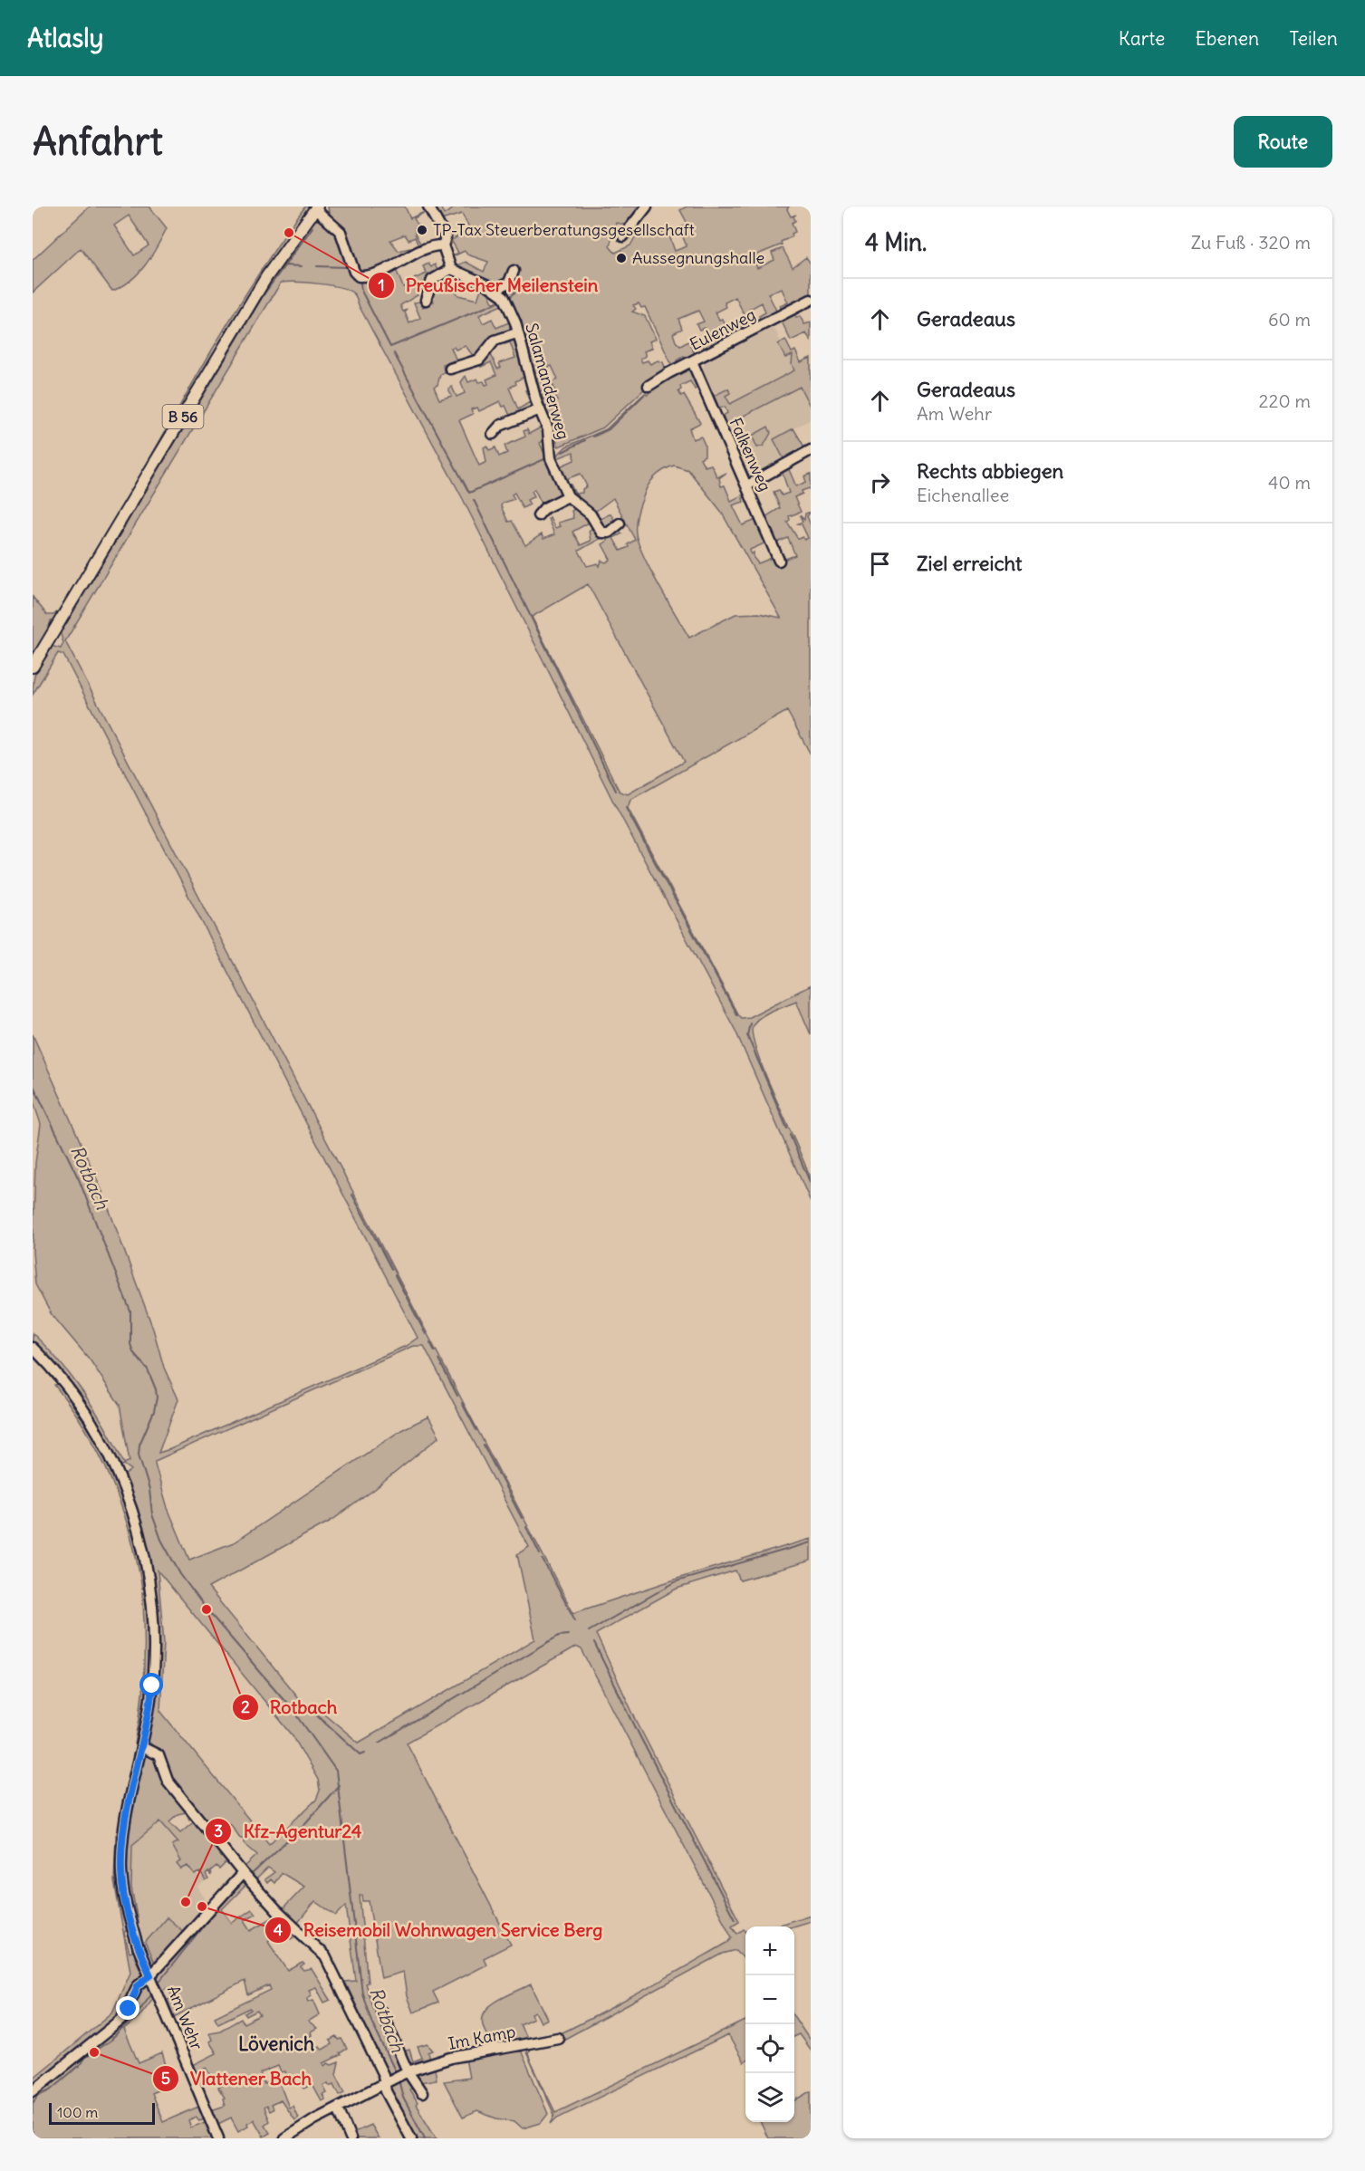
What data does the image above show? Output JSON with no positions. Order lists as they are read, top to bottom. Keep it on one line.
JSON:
{"streets":{"main road":["B 56"],"street":["Eulenweg","Salamanderweg","Falkenweg","Am Wehr","Im Kamp"]},"crossings":[["Eulenweg","Falkenweg"]],"districts":["Lövenich"],"water":["Rotbach"],"places":["TP-Tax Steuerberatungsgesellschaft","Preußischer Meilenstein","Aussegnungshalle","Rotbach","Kfz-Agentur24","Reisemobil Wohnwagen Service Berg","Vlattener Bach"],"scale_bar":"100 m","page":{"header":"Atlasly","nav":["Karte","Ebenen","Teilen"],"buttons":"Route","title":"Anfahrt","heading":["4 Min.","Zu Fuß · 320 m"],"list":[["Geradeaus","60 m"],["Geradeaus","Am Wehr","220 m"],["Rechts abbiegen","Eichenallee","40 m"],"Ziel erreicht"],"map_buttons":["+","−"],"scale":"100 m"}}
